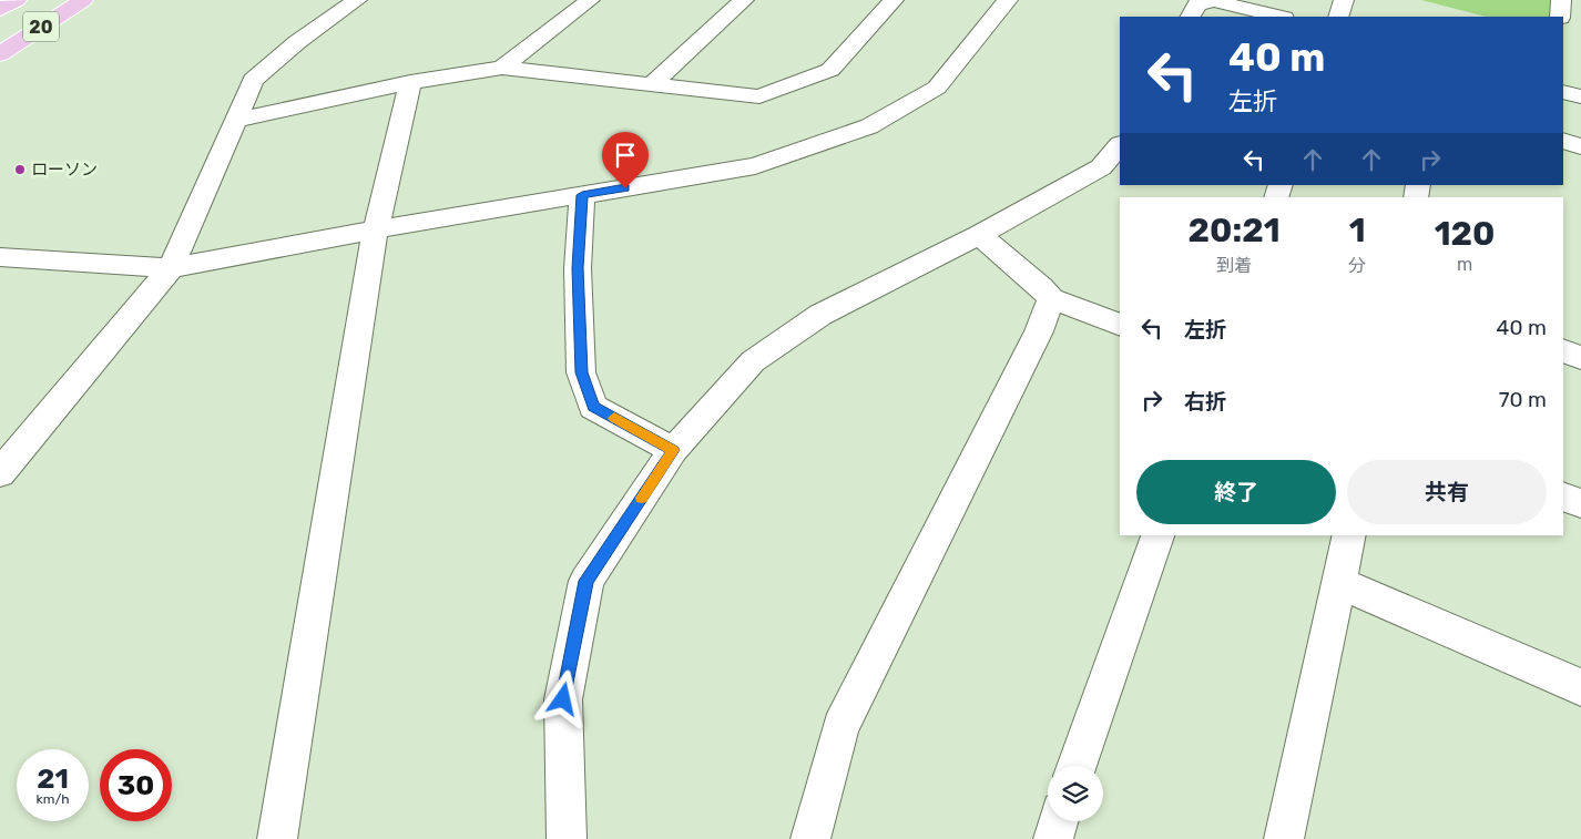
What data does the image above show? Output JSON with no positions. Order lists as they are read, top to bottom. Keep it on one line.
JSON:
{"streets":{"main road":["20"]},"places":["ローソン"],"page":{"turn":["40 m","左折"],"eta":["20:21","到着","1","分","120","m"],"list":[{"name":"左折","value":"40 m"},{"name":"右折","value":"70 m"}],"buttons":["終了","共有"],"speed":"21 km/h","limit":"30"}}
